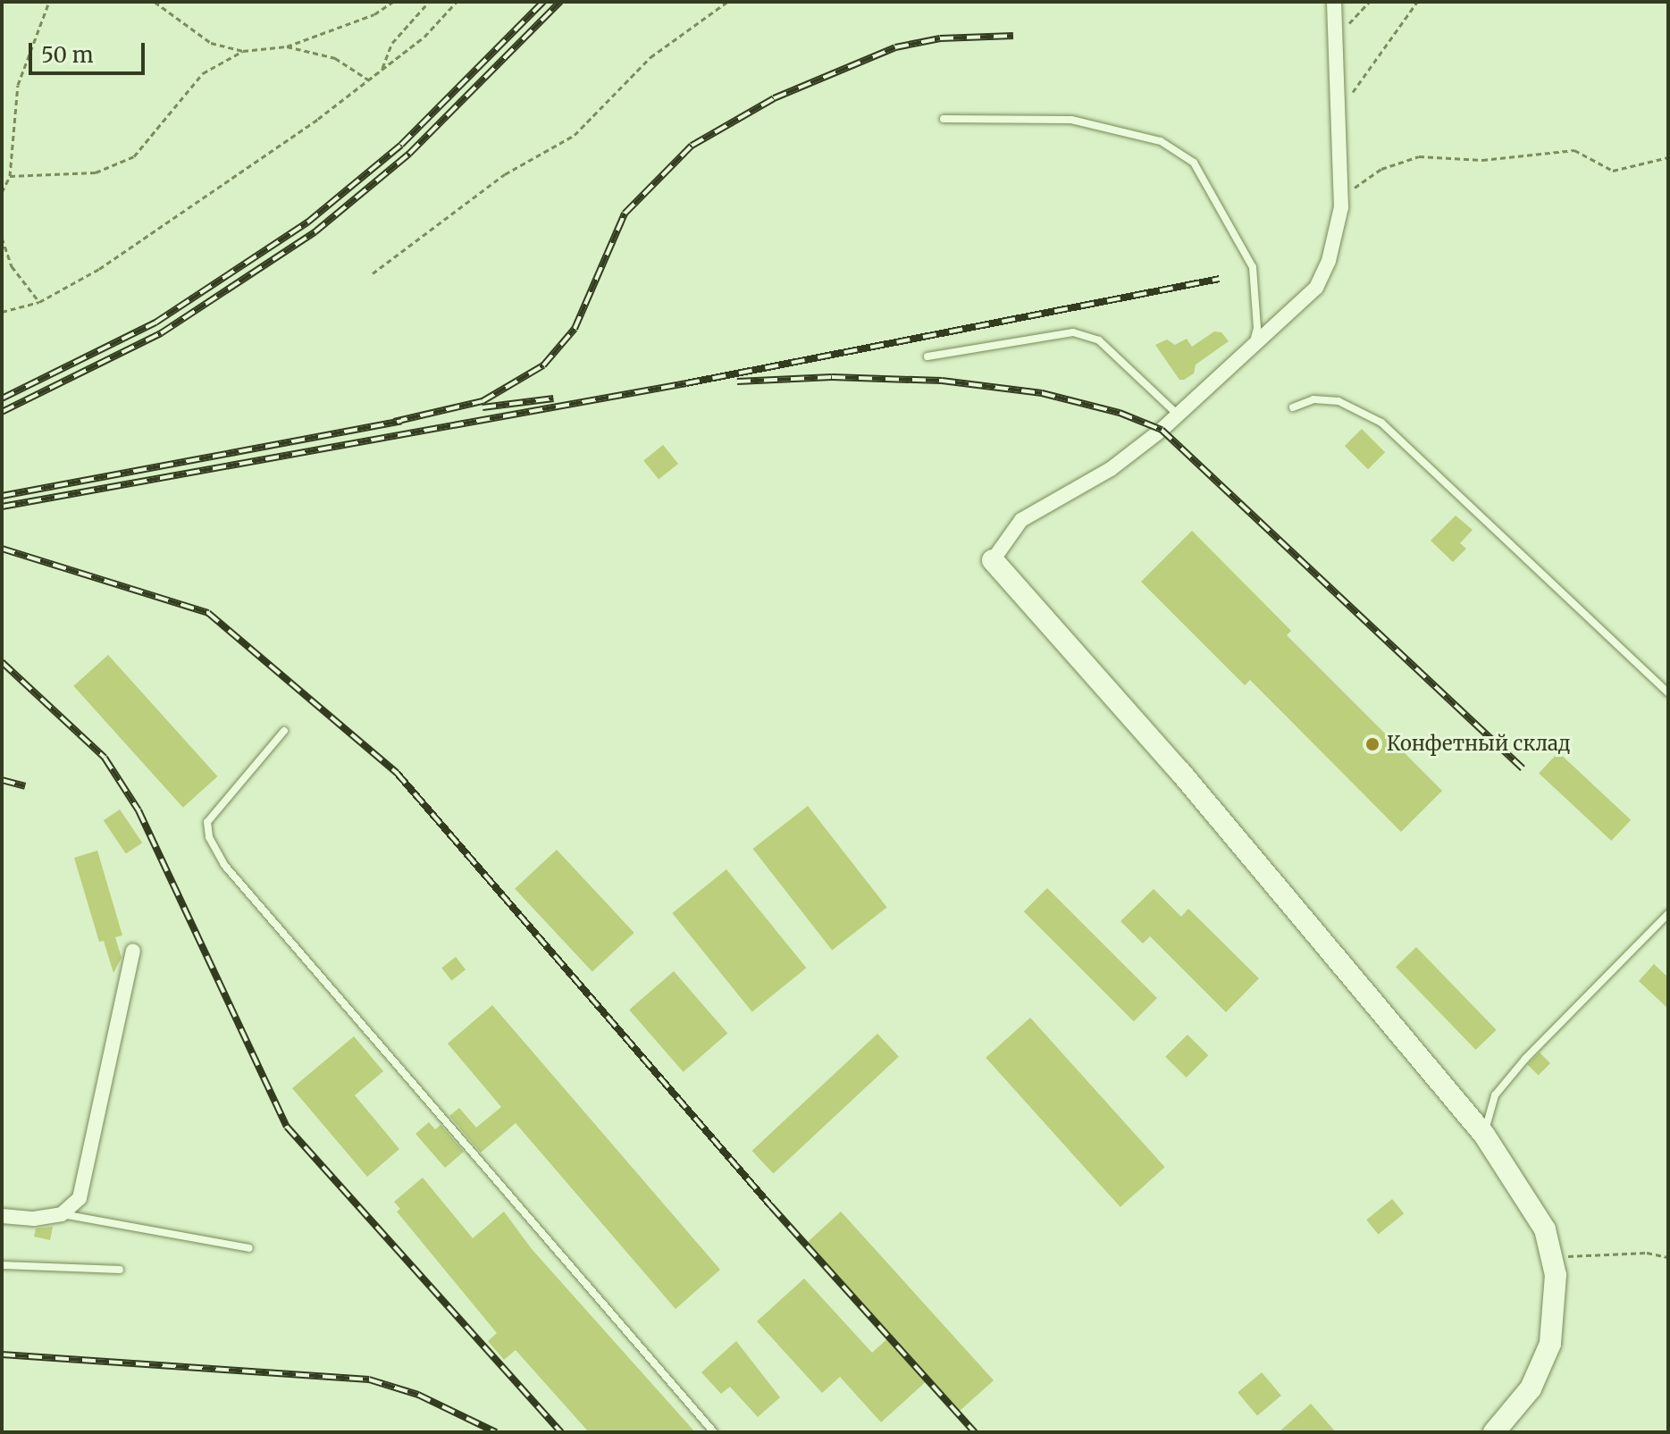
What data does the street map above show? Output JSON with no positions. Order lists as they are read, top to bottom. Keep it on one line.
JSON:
{"places":["Конфетный склад"],"scale_bar":"50 m"}
